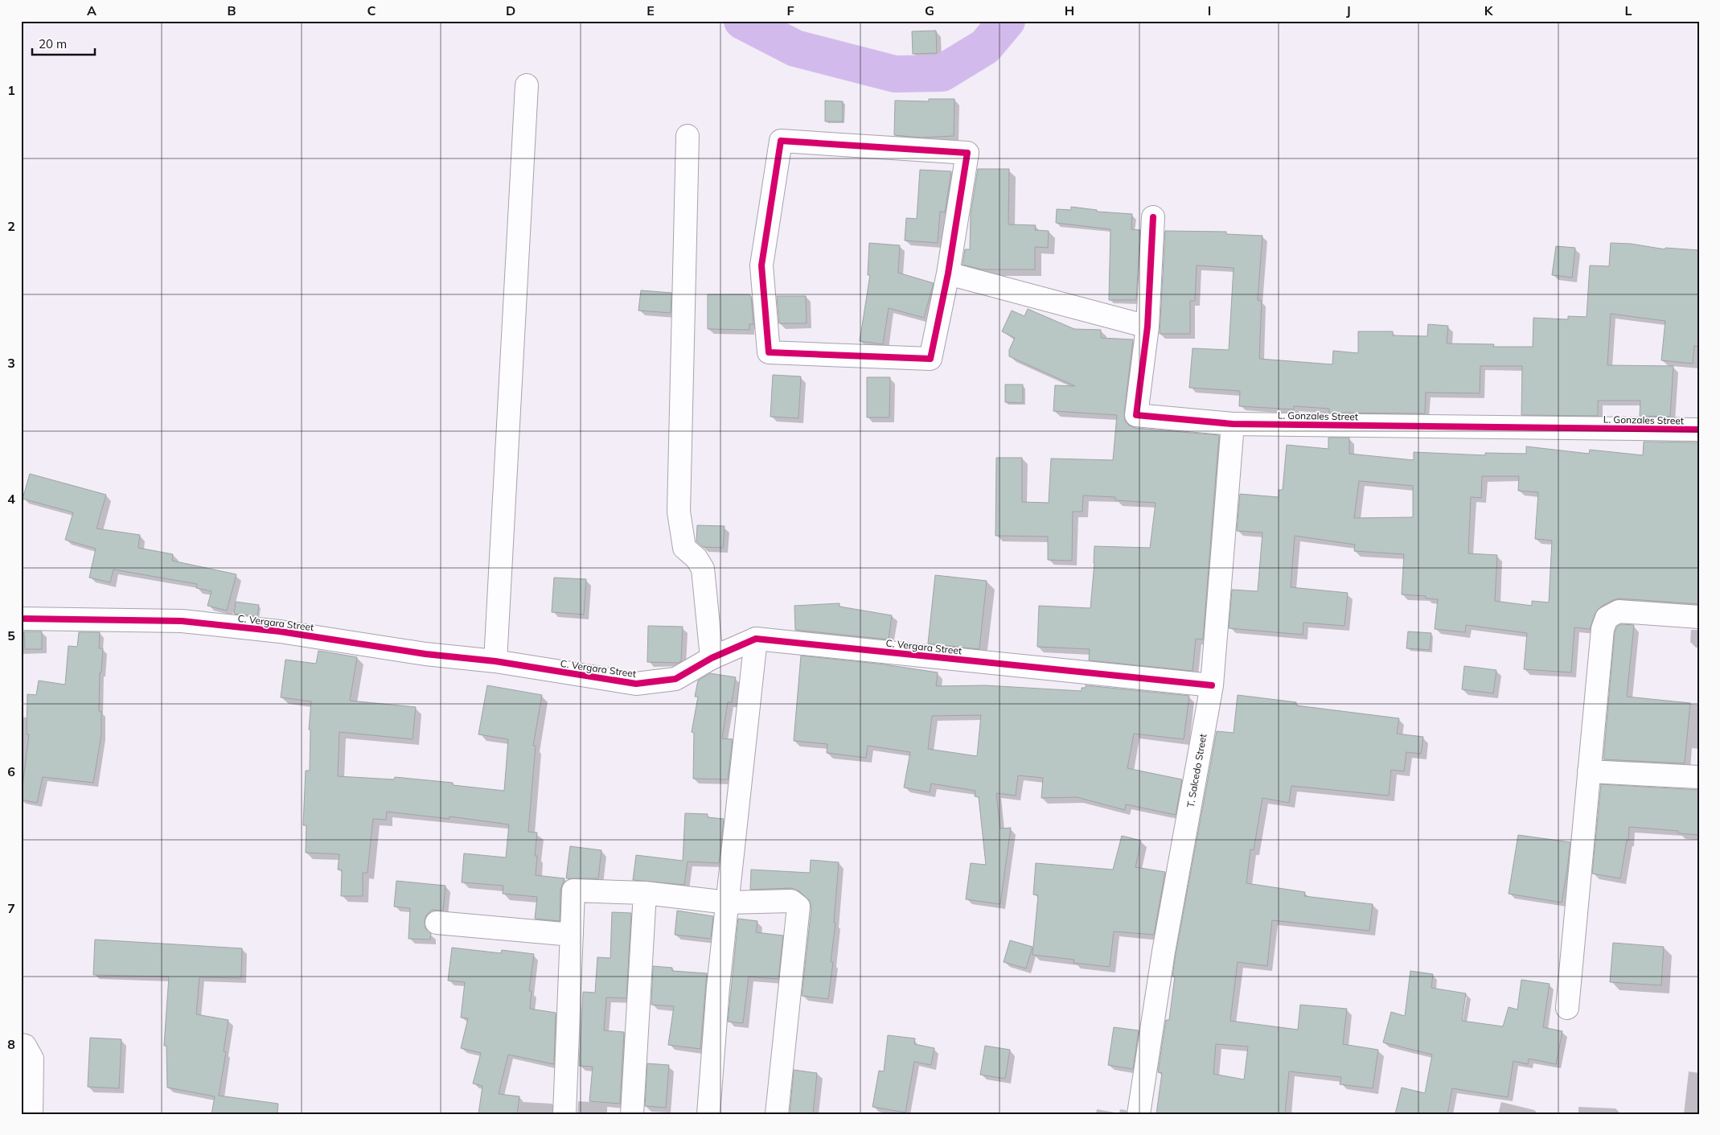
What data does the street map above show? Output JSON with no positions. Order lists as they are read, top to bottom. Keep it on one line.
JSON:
{"streets":{"street":["L. Gonzales Street","C. Vergara Street","T. Salcedo Street"]},"crossings":[["L. Gonzales Street","T. Salcedo Street"],["C. Vergara Street","T. Salcedo Street"]],"scale_bar":"20 m","grid":{"columns":["A","B","C","D","E","F","G","H","I","J","K","L"],"rows":["1","2","3","4","5","6","7","8"]}}
